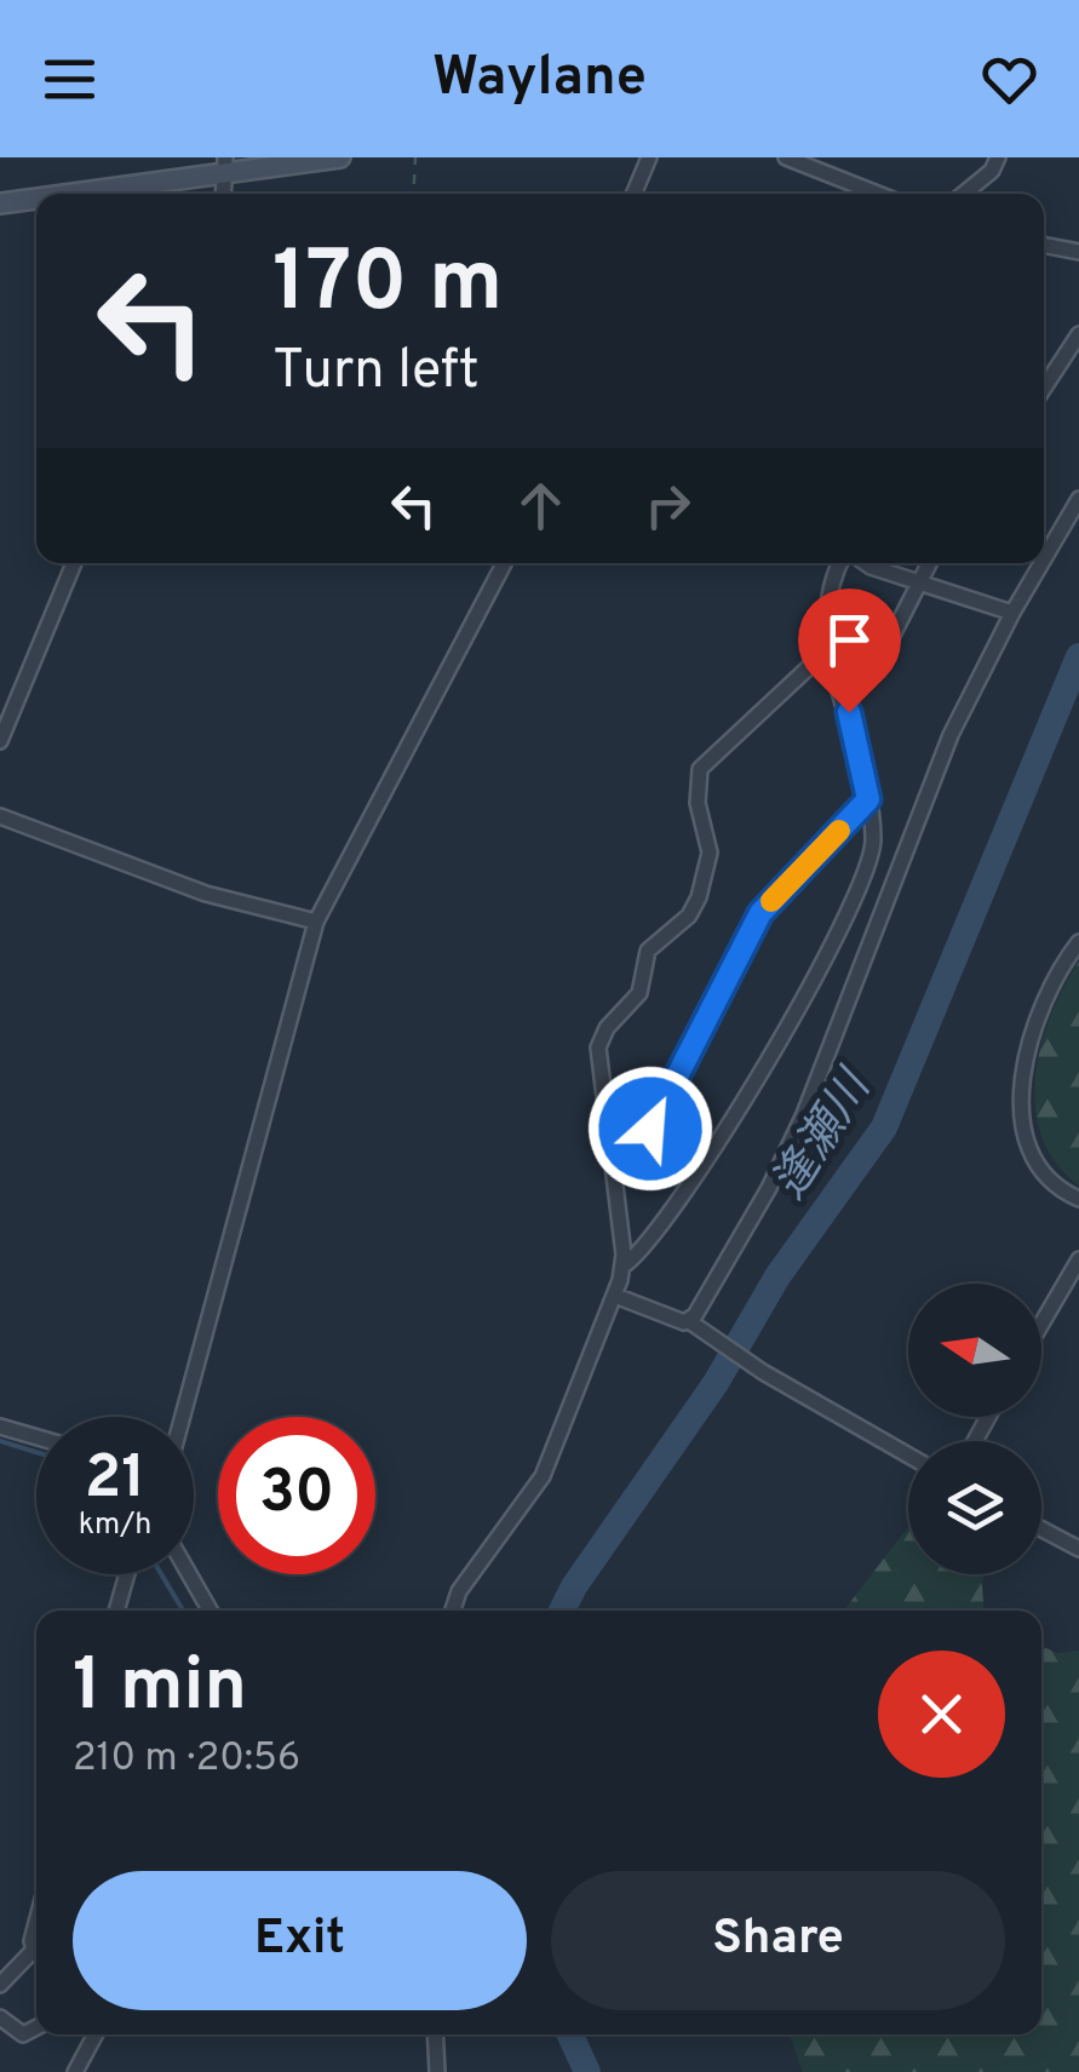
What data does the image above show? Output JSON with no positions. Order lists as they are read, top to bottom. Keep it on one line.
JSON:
{"water":["逢瀬川"],"north":"left","page":{"header":"Waylane","turn":["170 m","Turn left"],"speed":"21 km/h","limit":"30","heading":["1 min","210 m · 20:56"],"buttons":["Exit","Share"]}}
